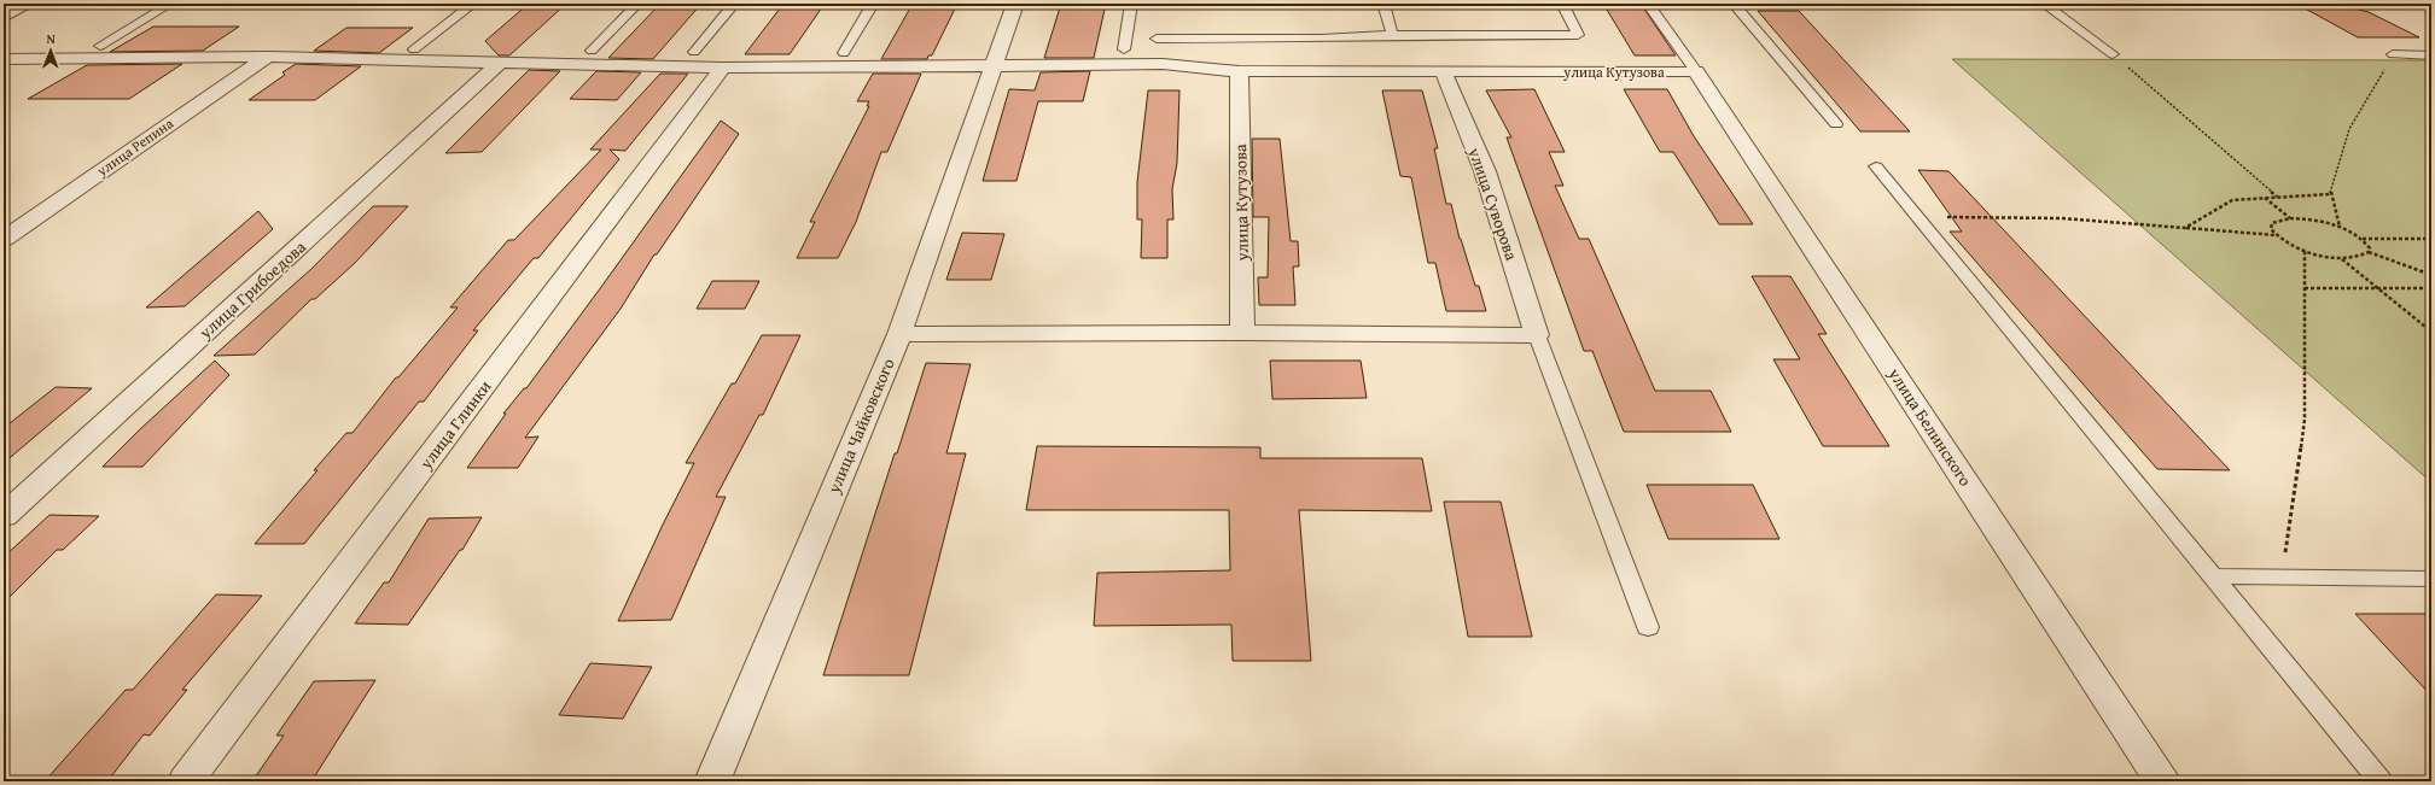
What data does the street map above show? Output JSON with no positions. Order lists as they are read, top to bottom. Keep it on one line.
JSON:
{"streets":{"street":["улица Кутузова","улица Репина","улица Суворова","улица Грибоедова","улица Глинки","улица Чайковского","улица Белинского"]},"crossings":[["улица Кутузова","улица Репина"],["улица Кутузова","улица Суворова"],["улица Кутузова","улица Грибоедова"],["улица Кутузова","улица Глинки"],["улица Кутузова","улица Чайковского"],["улица Кутузова","улица Белинского"]],"north":"top"}
